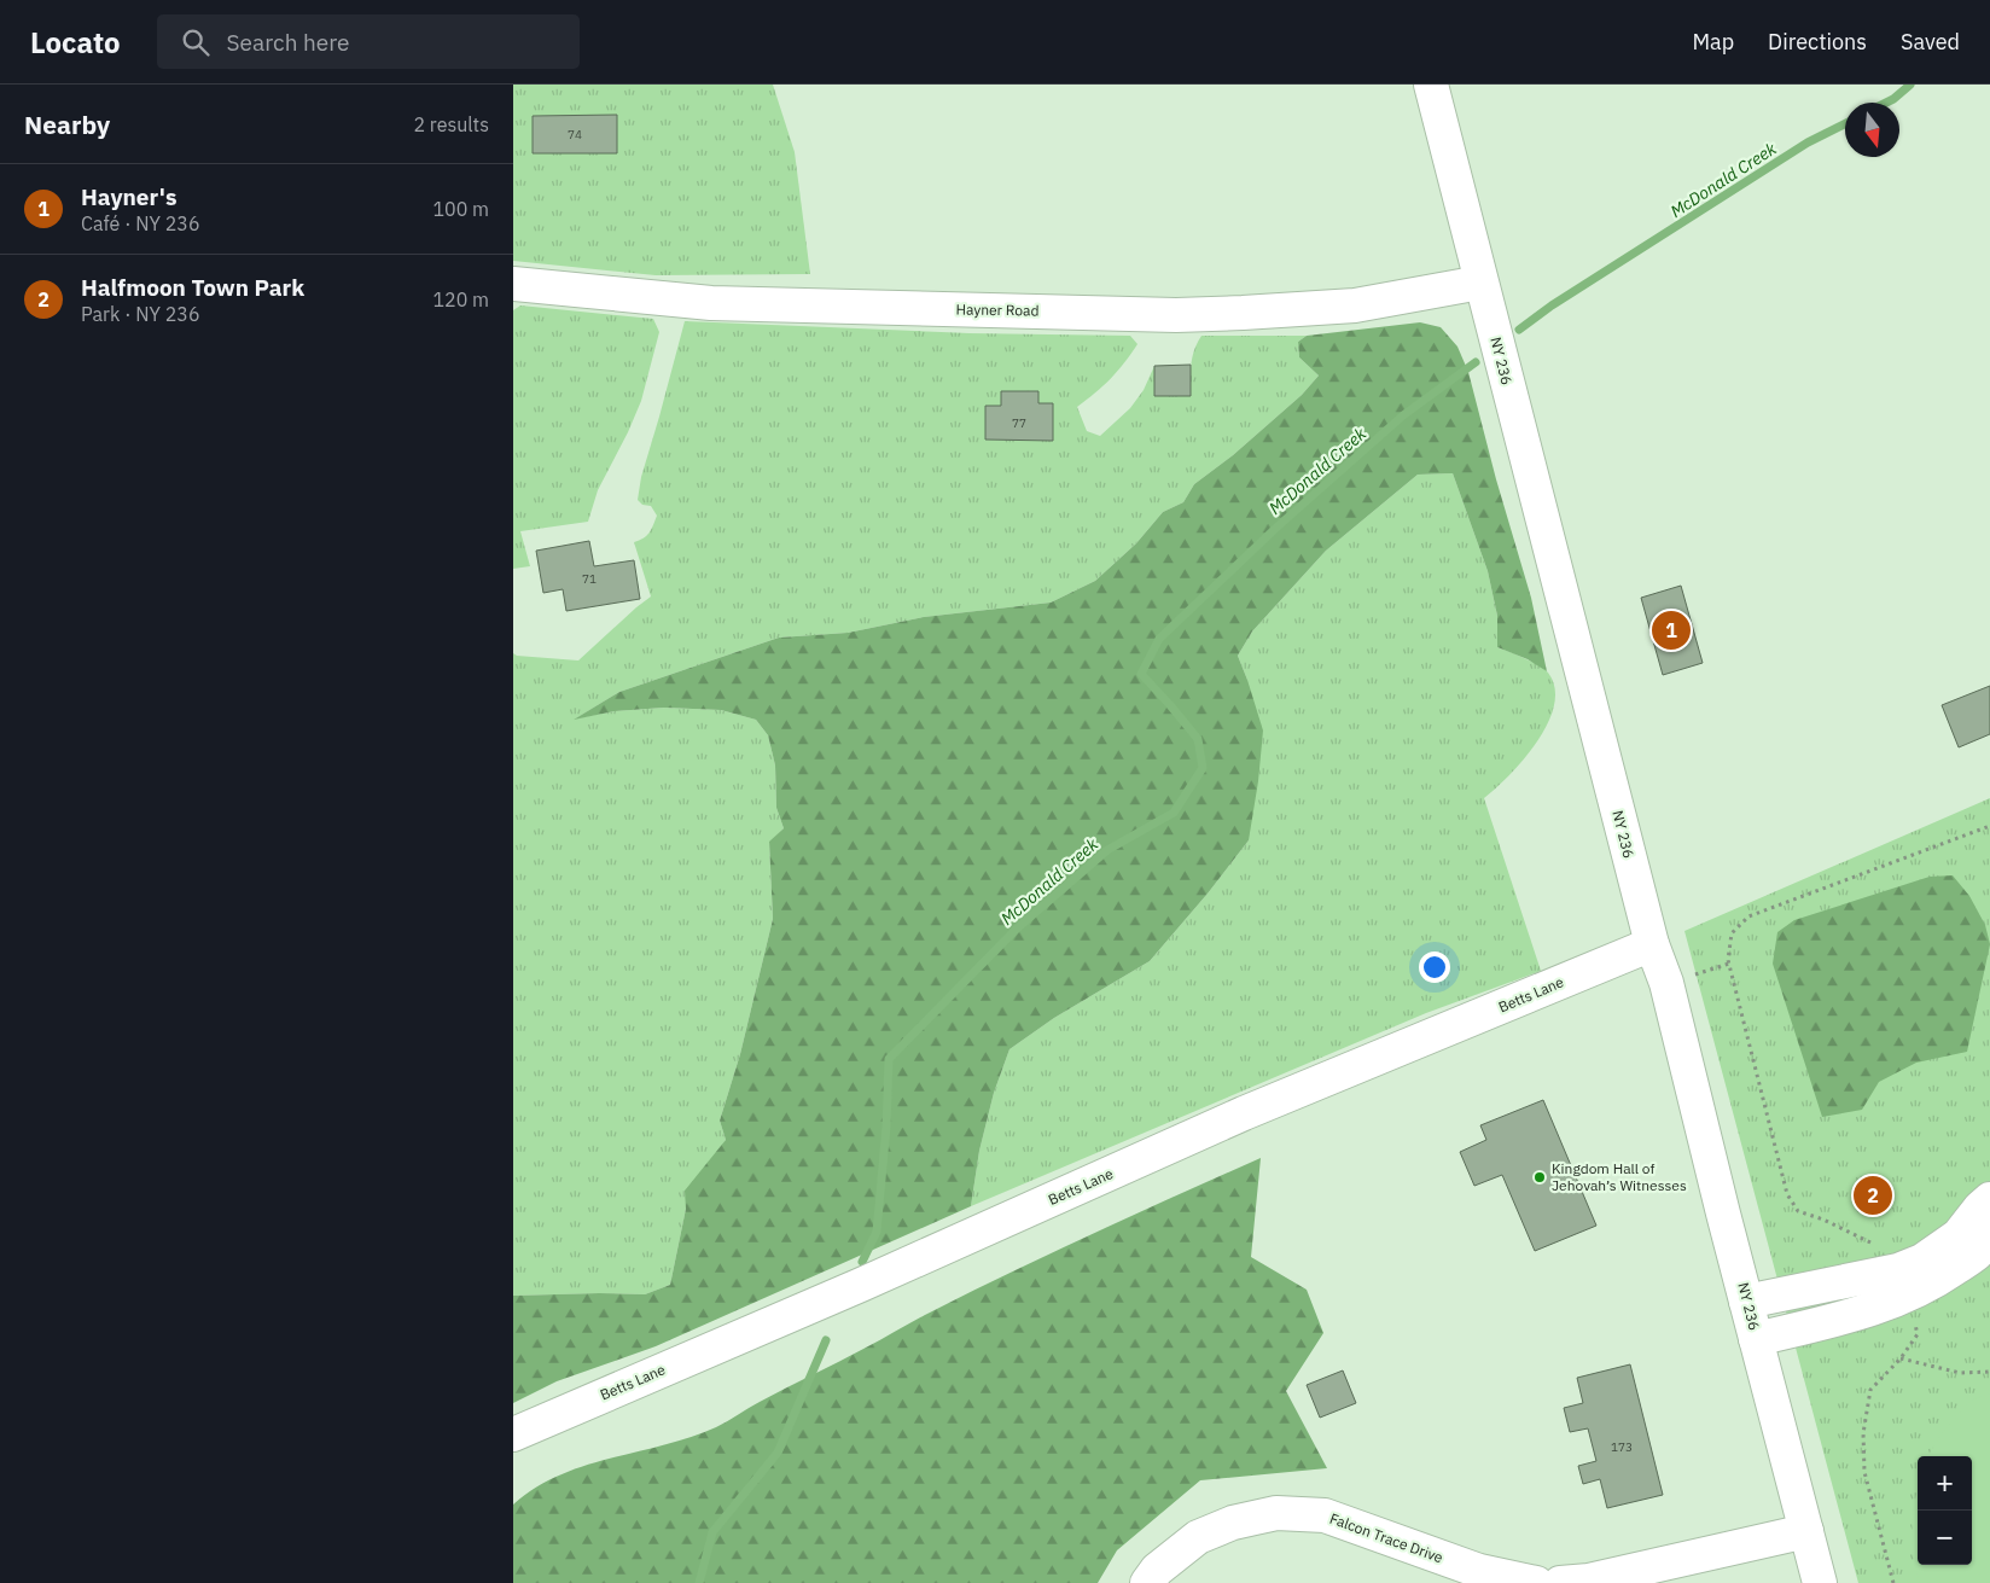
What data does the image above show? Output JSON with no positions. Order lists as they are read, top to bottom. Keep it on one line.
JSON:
{"streets":{"street":["Hayner Road","NY 236","Betts Lane","Falcon Trace Drive"]},"crossings":[["Hayner Road","NY 236"],["NY 236","Betts Lane"]],"water":["McDonald Creek"],"places":["Kingdom Hall of Jehovah’s Witnesses"],"house_numbers":["74","77","71","173"],"north":"bottom","page":{"header":"Locato","search":"Search here","nav":["Map","Directions","Saved"],"heading":["Nearby","2 results"],"list":[{"mark":"1","name":"Hayner's","note":"Café · NY 236","value":"100 m"},{"mark":"2","name":"Halfmoon Town Park","note":"Park · NY 236","value":"120 m"}],"pins":["1","2"],"map_buttons":["+","−"]}}
